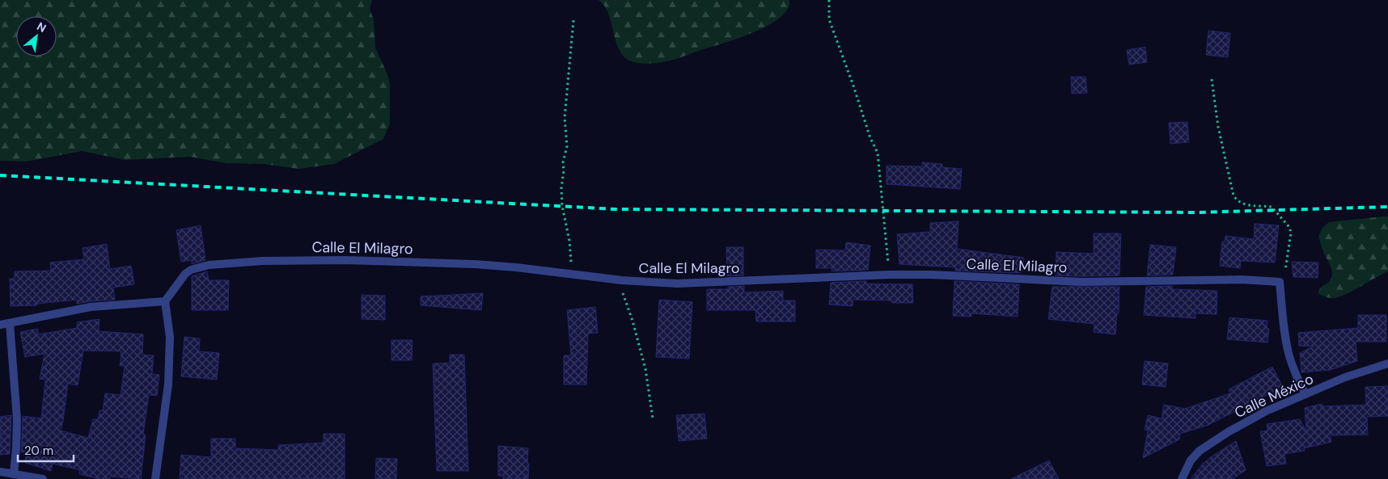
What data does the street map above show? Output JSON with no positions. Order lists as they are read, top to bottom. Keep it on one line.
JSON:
{"streets":{"street":["Calle El Milagro","Calle México"]},"scale_bar":"20 m","north":"top right"}
